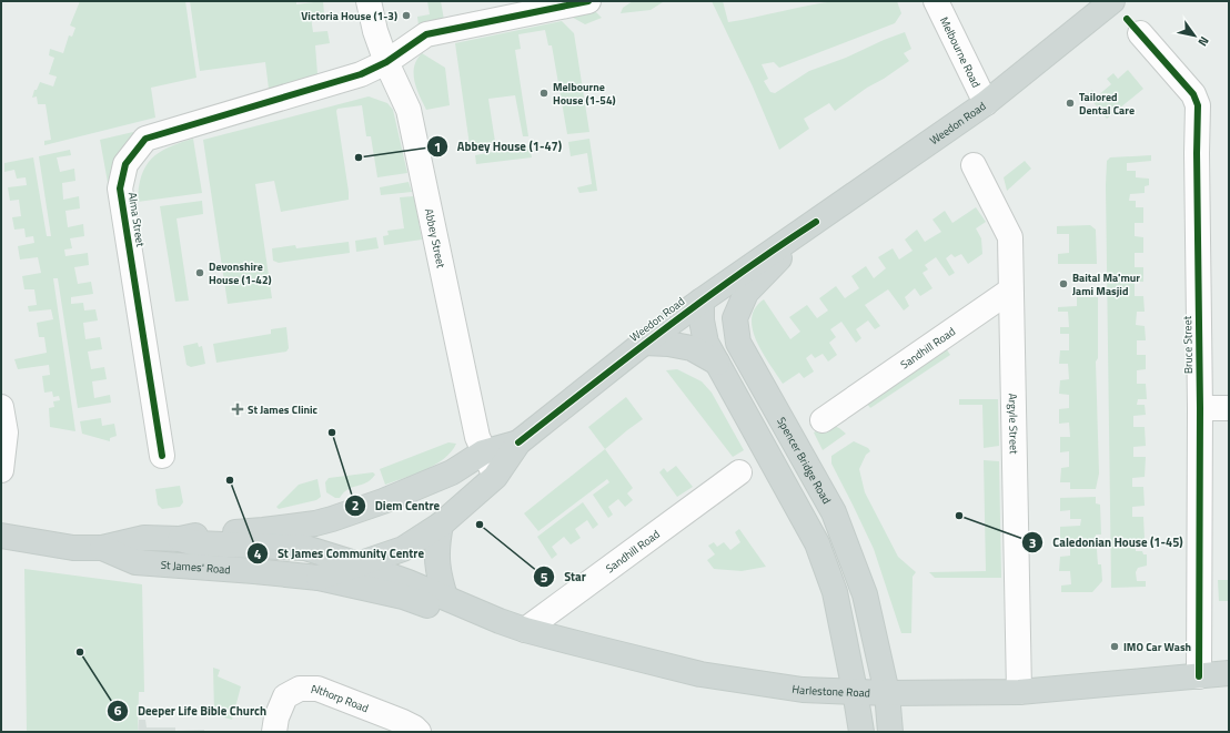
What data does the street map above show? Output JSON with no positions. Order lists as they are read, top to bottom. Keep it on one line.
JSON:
{"streets":{"main road":["Weedon Road","Spencer Bridge Road","St James' Road","Harlestone Road"],"street":["Melbourne Road","Alma Street","Abbey Street","Bruce Street","Sandhill Road","Argyle Street","Althorp Road"]},"crossings":[["Melbourne Road","Weedon Road"],["Weedon Road","Abbey Street"],["Weedon Road","Spencer Bridge Road"],["Weedon Road","St James' Road"],["Weedon Road","Harlestone Road"],["Alma Street","Abbey Street"],["Bruce Street","Harlestone Road"],["Sandhill Road","Argyle Street"],["Sandhill Road","Harlestone Road"],["Argyle Street","Harlestone Road"],["Spencer Bridge Road","Harlestone Road"],["St James' Road","Harlestone Road"]],"places":{"other":["Victoria House (1-3)","Melbourne House (1-54)","Tailored Dental Care","Abbey House (1-47)","Devonshire House (1-42)","Baital Ma'mur Jami Masjid","Diem Centre","St James Community Centre","Caledonian House (1-45)","Star","IMO Car Wash","Deeper Life Bible Church"],"health":["St James Clinic"]},"north":"bottom right"}
